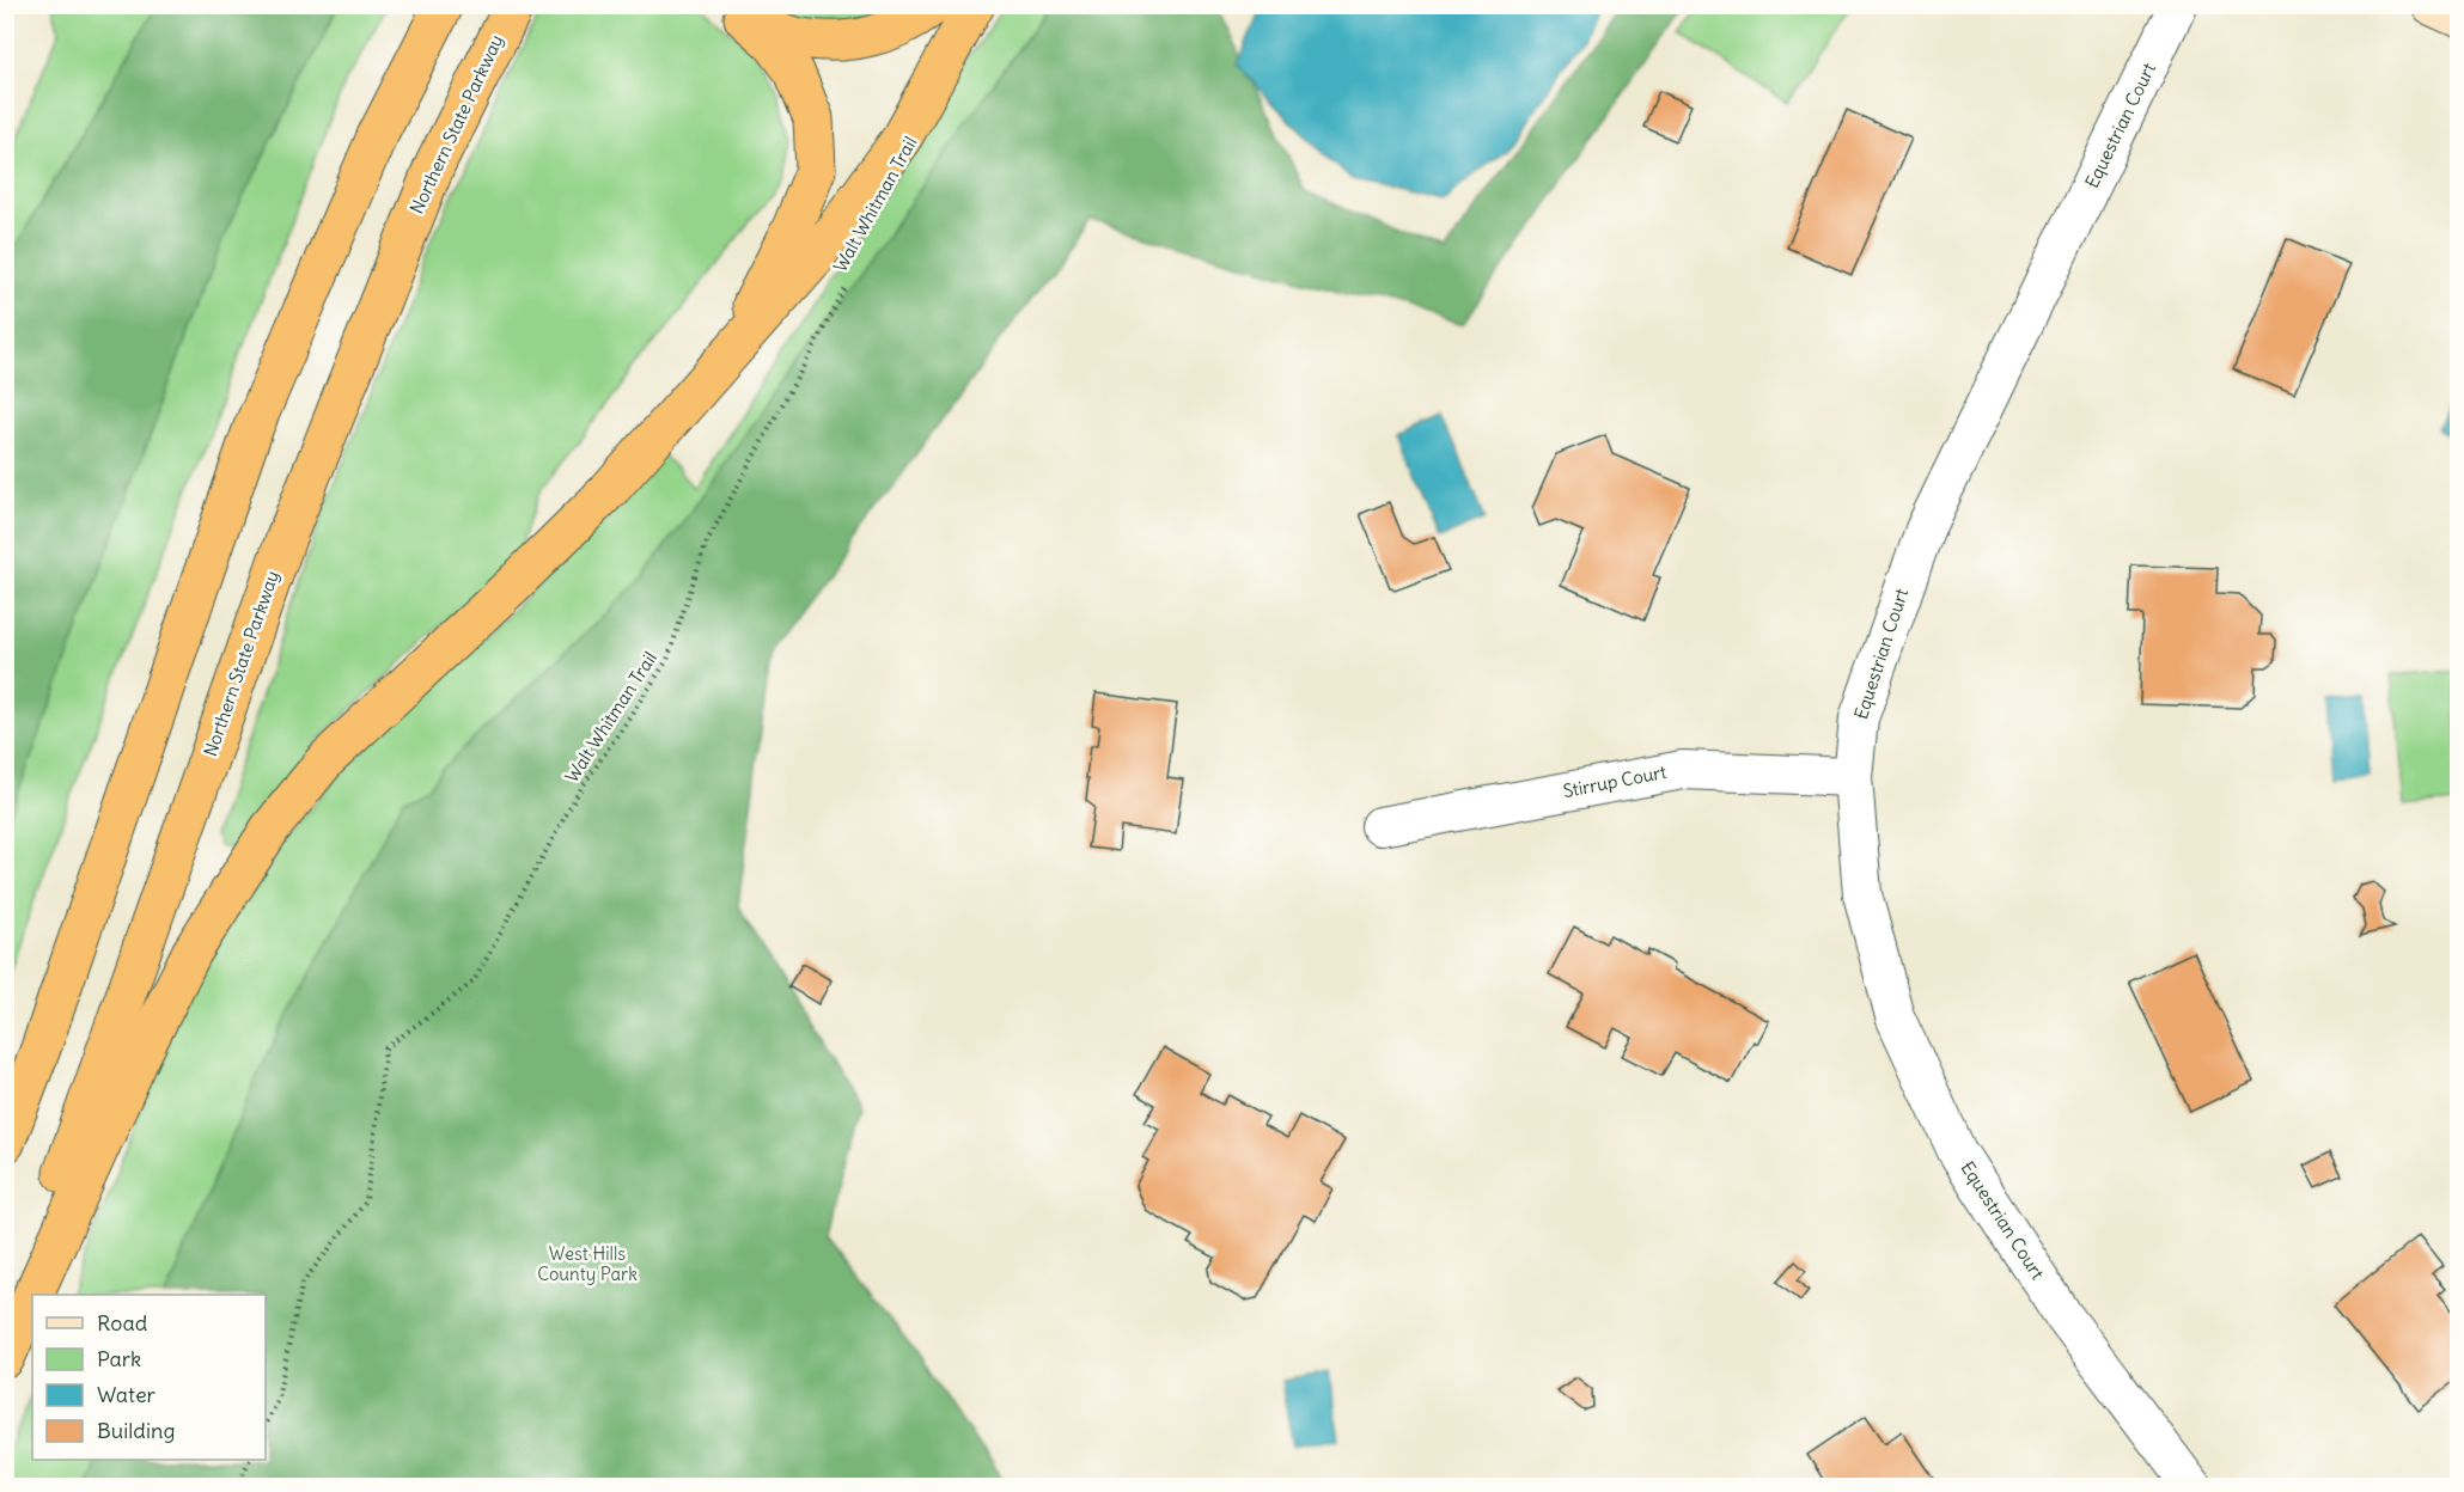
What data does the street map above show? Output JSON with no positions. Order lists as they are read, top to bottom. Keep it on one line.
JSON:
{"streets":{"highway":["Northern State Parkway"],"street":["Equestrian Court","Stirrup Court"],"path":["Walt Whitman Trail"]},"crossings":[["Equestrian Court","Stirrup Court"]],"parks":["West Hills County Park"],"legend":["Road","Park","Water","Building"]}
